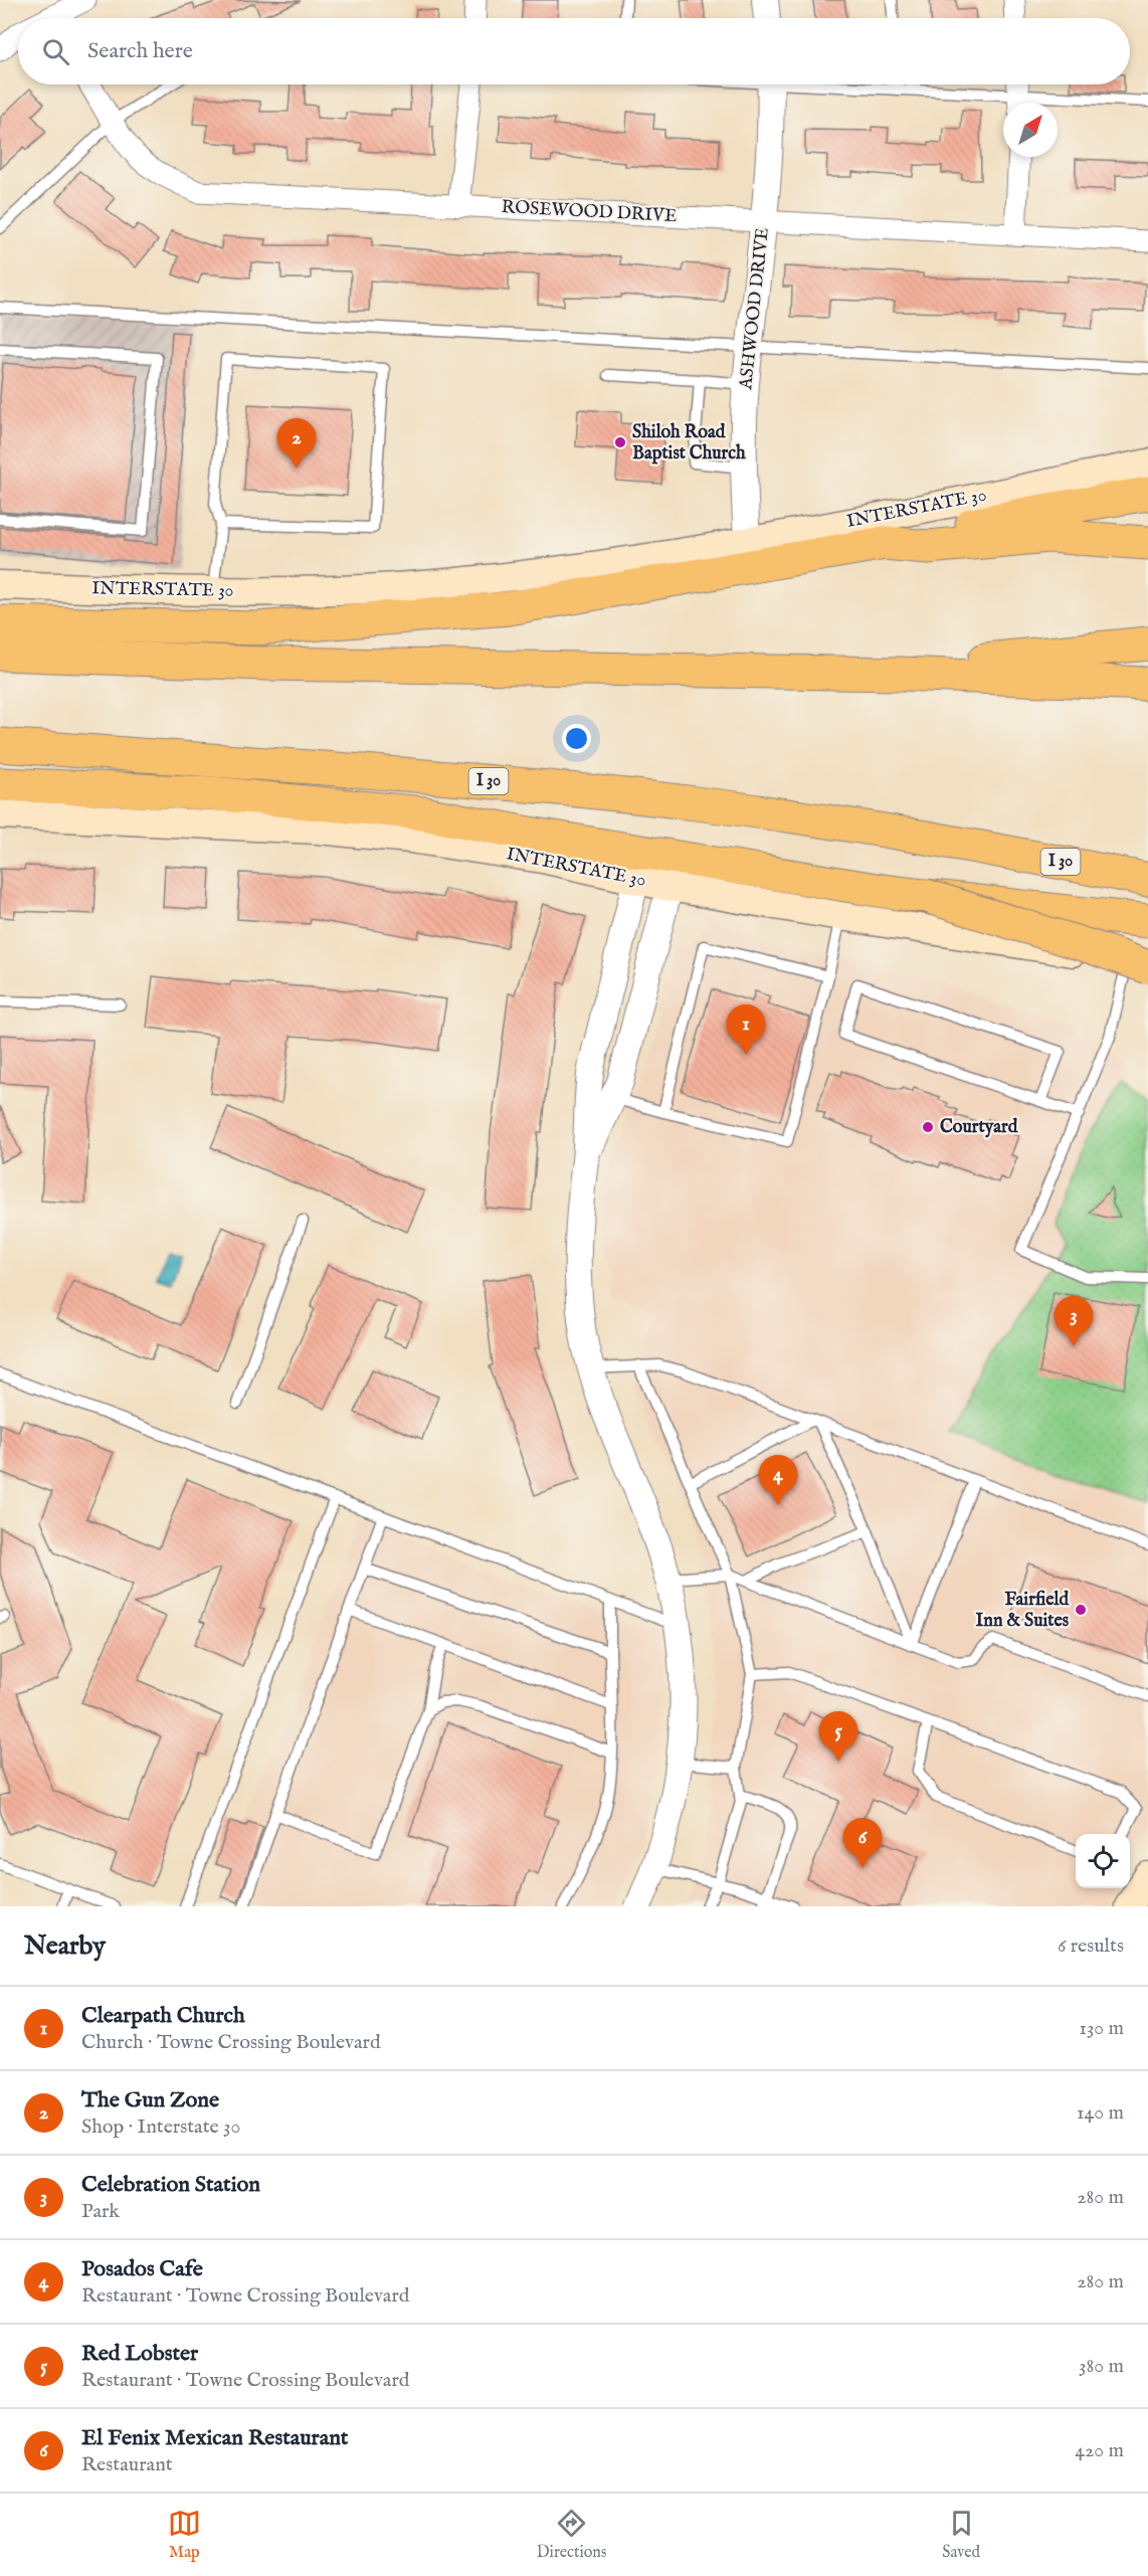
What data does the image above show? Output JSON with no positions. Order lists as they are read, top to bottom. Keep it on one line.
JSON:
{"streets":{"highway":["I 30"],"main road":["INTERSTATE 30"],"street":["ROSEWOOD DRIVE","ASHWOOD DRIVE"]},"crossings":[["ROSEWOOD DRIVE","ASHWOOD DRIVE"],["ASHWOOD DRIVE","INTERSTATE 30"]],"places":["Shiloh Road Baptist Church","Courtyard","Fairfield Inn & Suites"],"north":"top right","page":{"search":"Search here","pins":["2","1","3","4","5","6"],"heading":["Nearby","6 results"],"list":[{"mark":"1","name":"Clearpath Church","note":"Church · Towne Crossing Boulevard","value":"130 m"},{"mark":"2","name":"The Gun Zone","note":"Shop · Interstate 30","value":"140 m"},{"mark":"3","name":"Celebration Station","note":"Park","value":"280 m"},{"mark":"4","name":"Posados Cafe","note":"Restaurant · Towne Crossing Boulevard","value":"280 m"},{"mark":"5","name":"Red Lobster","note":"Restaurant · Towne Crossing Boulevard","value":"380 m"},{"mark":"6","name":"El Fenix Mexican Restaurant","note":"Restaurant","value":"420 m"}],"nav":["Map","Directions","Saved"]}}
